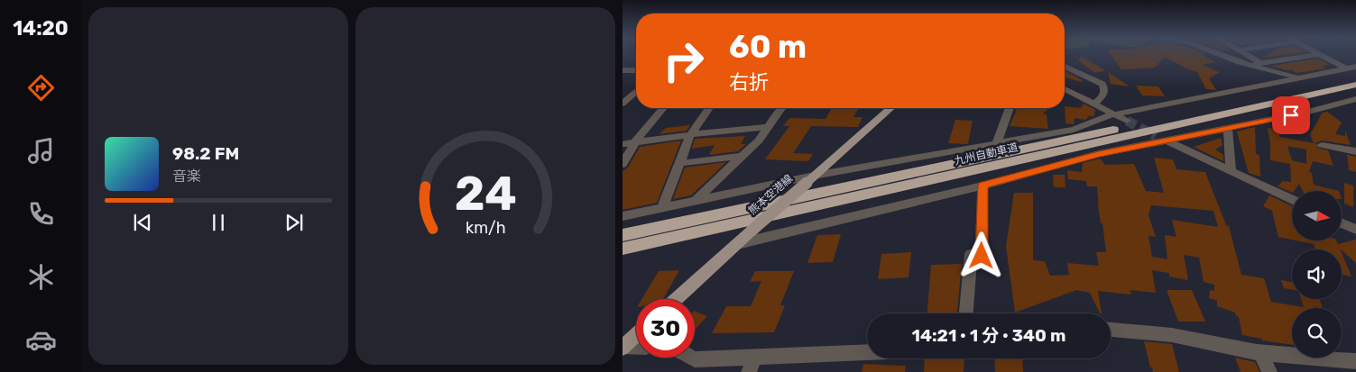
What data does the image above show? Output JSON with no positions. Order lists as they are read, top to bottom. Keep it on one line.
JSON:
{"streets":{"highway":["九州自動車道"],"main road":["熊本空港線"]},"north":"right","page":{"tabs":"14:20","turn":["60 m","右折"],"song":["98.2 FM","音楽"],"limit":"30","trip":"14:21 · 1 分 · 340 m","gauge":["24","km/h"]}}
